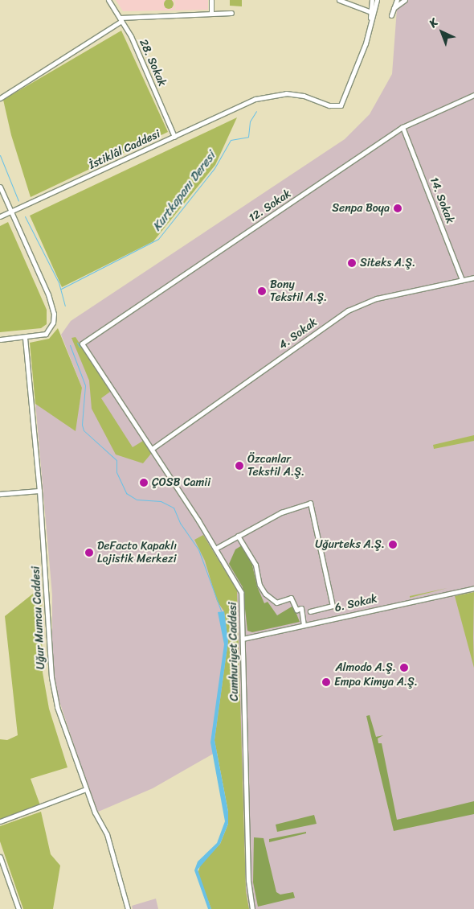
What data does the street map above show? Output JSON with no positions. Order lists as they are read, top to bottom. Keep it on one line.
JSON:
{"streets":{"street":["28. Sokak","İstiklâl Caddesi","14. Sokak","12. Sokak","4. Sokak","6. Sokak","Uğur Mumcu Caddesi","Cumhuriyet Caddesi"]},"crossings":[["28. Sokak","İstiklâl Caddesi"],["14. Sokak","12. Sokak"],["14. Sokak","4. Sokak"],["12. Sokak","Cumhuriyet Caddesi"],["4. Sokak","Cumhuriyet Caddesi"],["6. Sokak","Cumhuriyet Caddesi"]],"water":["Kurtkapanı Deresi"],"places":["Senpa Boya","Siteks A.Ş.","Bony Tekstil A.Ş.","Özcanlar Tekstil A.Ş.","ÇOSB Camii","Uğurteks A.Ş.","DeFacto Kapaklı Lojistik Merkezi","Almodo A.Ş.","Empa Kimya A.Ş."],"north":"top left"}
